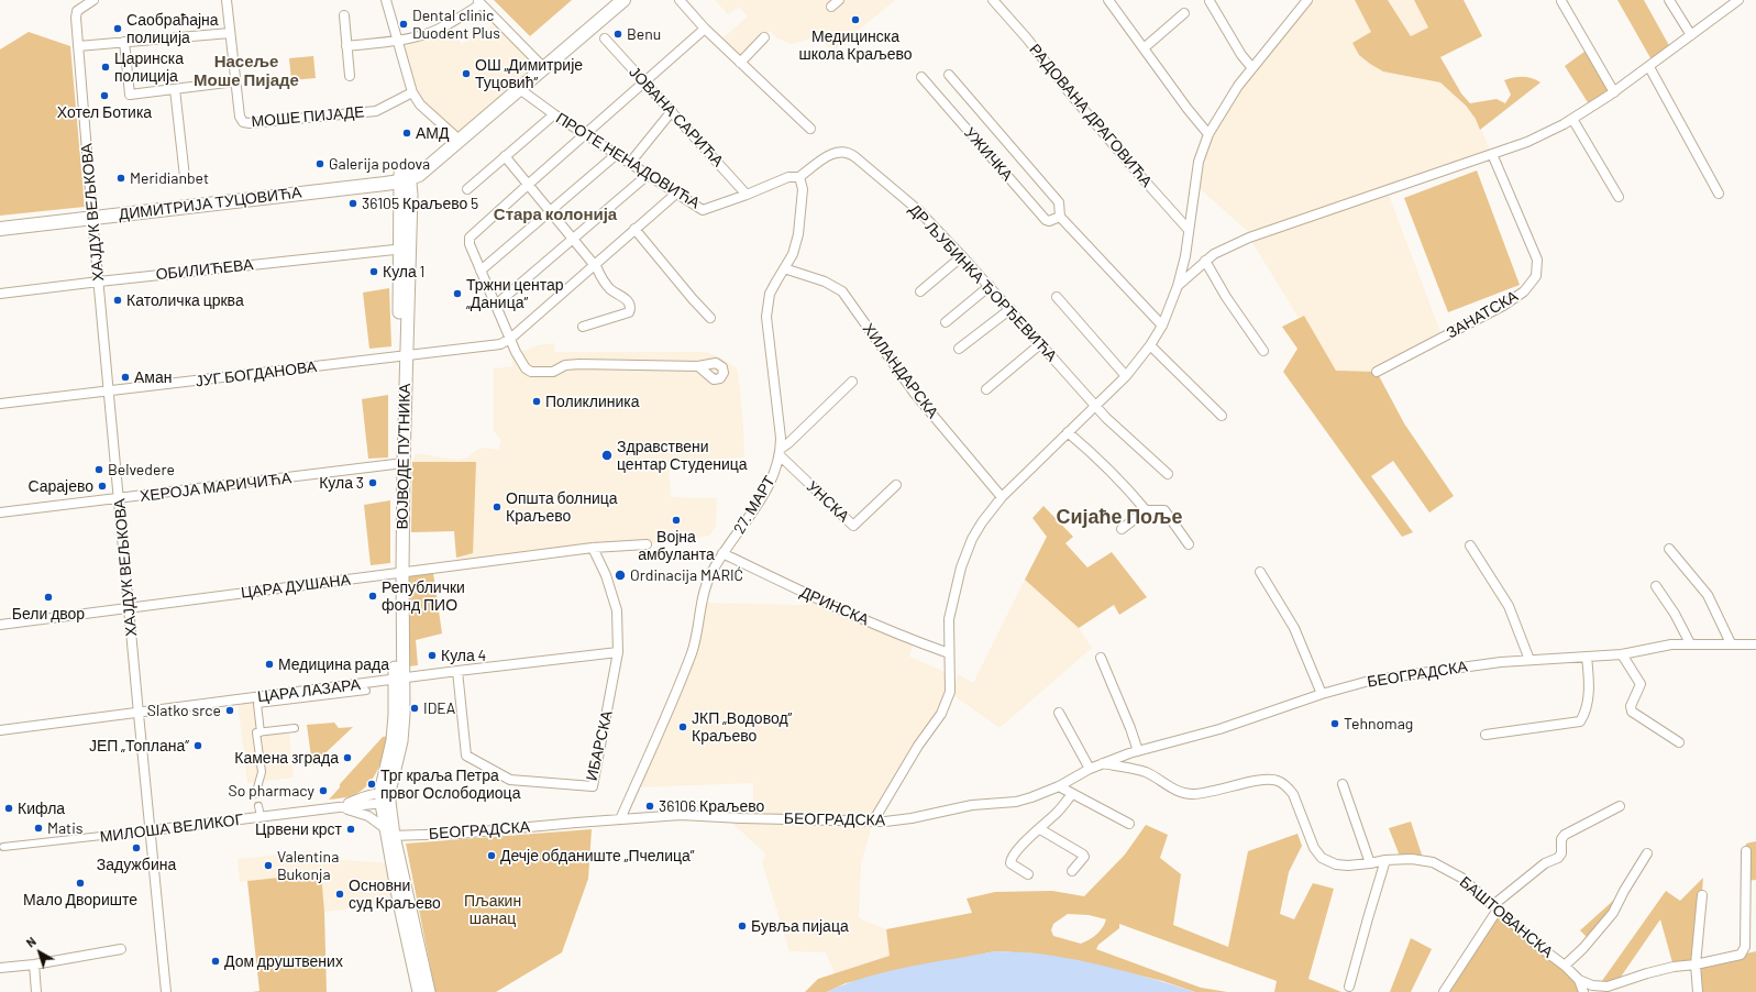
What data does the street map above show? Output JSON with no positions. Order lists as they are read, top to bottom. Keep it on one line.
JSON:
{"streets":{"main road":["ДИМИТРИЈА ТУЦОВИЋА","ВОЈВОДЕ ПУТНИКА"],"street":["РАДОВАНА ДРАГОВИЋА","МОШЕ ПИЈАДЕ","ЈОВАНА САРИЋА","УЖИЧКА","ПРОТЕ НЕНАДОВИЋА","ХАЈДУК ВЕЉКОВА","ОБИЛИЋЕВА","ДР ЉУБИНКА ЂОРЂЕВИЋА","ЗАНАТСКА","ХИЛАНДАРСКА","ЈУГ БОГДАНОВА","ХЕРОЈА МАРИЧИЋА","УНСКА","27. МАРТ","ЦАРА ДУШАНА","ДРИНСКА","БЕОГРАДСКА","ЦАРА ЛАЗАРА","ИБАРСКА","МИЛОША ВЕЛИКОГ","БАШТОВАНСКА"]},"crossings":[["ЈОВАНА САРИЋА","ПРОТЕ НЕНАДОВИЋА"],["ПРОТЕ НЕНАДОВИЋА","ДР ЉУБИНКА ЂОРЂЕВИЋА"],["ПРОТЕ НЕНАДОВИЋА","ЈУГ БОГДАНОВА"],["ПРОТЕ НЕНАДОВИЋА","27. МАРТ"],["ДИМИТРИЈА ТУЦОВИЋА","ХАЈДУК ВЕЉКОВА"],["ДИМИТРИЈА ТУЦОВИЋА","ВОЈВОДЕ ПУТНИКА"],["ХАЈДУК ВЕЉКОВА","ОБИЛИЋЕВА"],["ХАЈДУК ВЕЉКОВА","ЈУГ БОГДАНОВА"],["ХАЈДУК ВЕЉКОВА","ХЕРОЈА МАРИЧИЋА"],["ХАЈДУК ВЕЉКОВА","ЦАРА ДУШАНА"],["ХАЈДУК ВЕЉКОВА","ЦАРА ЛАЗАРА"],["ХАЈДУК ВЕЉКОВА","МИЛОША ВЕЛИКОГ"],["ОБИЛИЋЕВА","ВОЈВОДЕ ПУТНИКА"],["ДР ЉУБИНКА ЂОРЂЕВИЋА","27. МАРТ"],["ХИЛАНДАРСКА","27. МАРТ"],["ЈУГ БОГДАНОВА","ВОЈВОДЕ ПУТНИКА"],["ВОЈВОДЕ ПУТНИКА","ХЕРОЈА МАРИЧИЋА"],["ВОЈВОДЕ ПУТНИКА","ЦАРА ДУШАНА"],["ВОЈВОДЕ ПУТНИКА","ЦАРА ЛАЗАРА"],["УНСКА","27. МАРТ"],["27. МАРТ","ДРИНСКА"],["27. МАРТ","БЕОГРАДСКА"],["ЦАРА ДУШАНА","ИБАРСКА"],["БЕОГРАДСКА","БАШТОВАНСКА"],["ЦАРА ЛАЗАРА","ИБАРСКА"]],"districts":["Насеље Моше Пијаде","Стара колонија","Сијаће Поље"],"parks":["Пљакин шанац"],"places":["Медицинска школа Краљево","Dental clinic Duodent Plus","Саобраћајна полиција","Benu","Царинска полиција","ОШ „Димитрије Туцовић”","Хотел Ботика","АМД","Galerija podova","Meridianbet","36105 Краљево 5","Кула 1","Тржни центар „Даница”","Католичка црква","Аман","Поликлиника","Здравствени центар Студеница","Belvedere","Кула 3","Сарајево","Општа болница Краљево","Војна амбуланта","Ordinacija MARIĆ","Републички фонд ПИО","Бели двор","Кула 4","Медицина рада","IDEA","Slatko srce","Tehnomag","ЈКП „Водовод” Краљево","ЈЕП „Топлана”","Камена зграда","Трг краља Петра првог Ослободиоца","So pharmacy","36106 Краљево","Кифла","Matis","Црвени крст","Задужбина","Дечје обданиште „Пчелица”","Valentina Bukonja","Мало Двориште","Основни суд Краљево","Бувља пијаца","Дом друштвених"],"north":"top left"}
